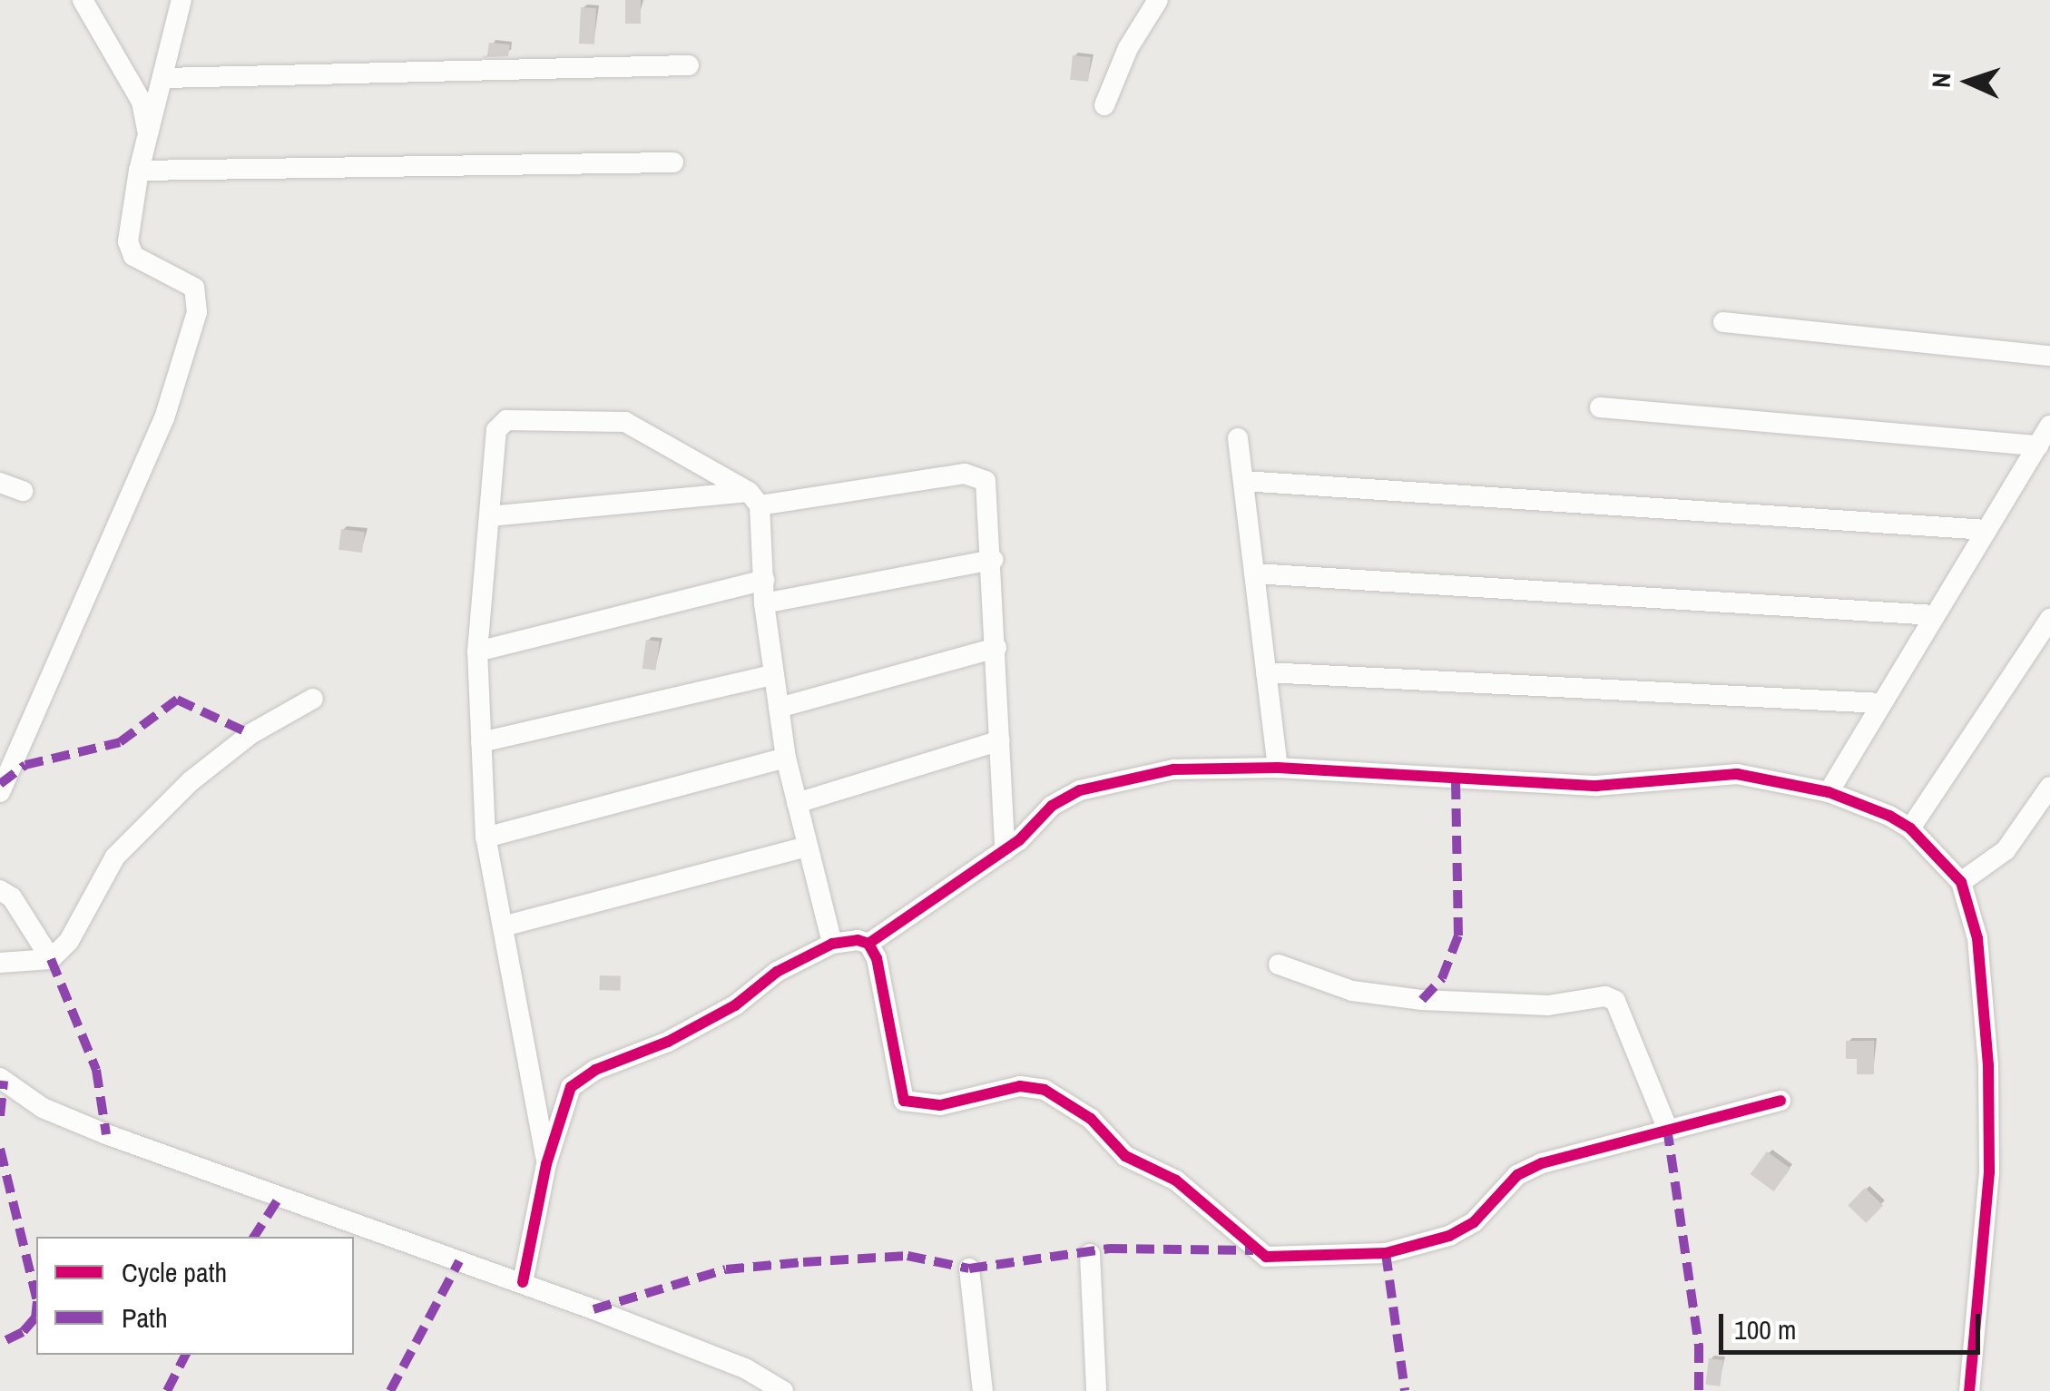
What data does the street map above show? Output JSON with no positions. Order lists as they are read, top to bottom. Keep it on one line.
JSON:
{"legend":["Cycle path","Path"],"scale_bar":"100 m","north":"left"}
